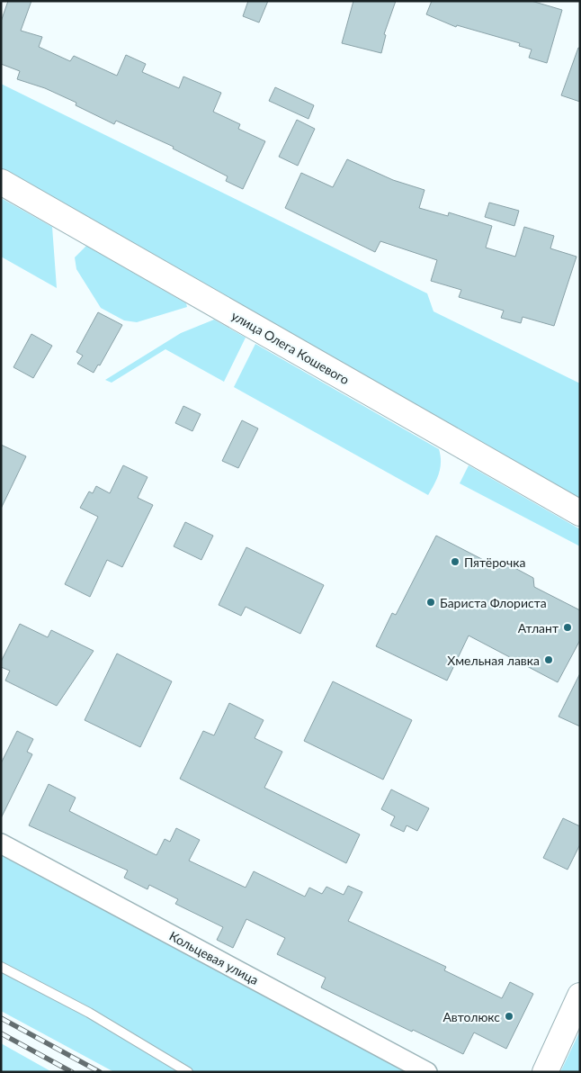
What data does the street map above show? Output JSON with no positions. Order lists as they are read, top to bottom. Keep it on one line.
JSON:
{"streets":{"street":["улица Олега Кошевого","Кольцевая улица"]},"places":["Пятёрочка","Бариста Флориста","Атлант","Хмельная лавка","Автолюкс"]}
